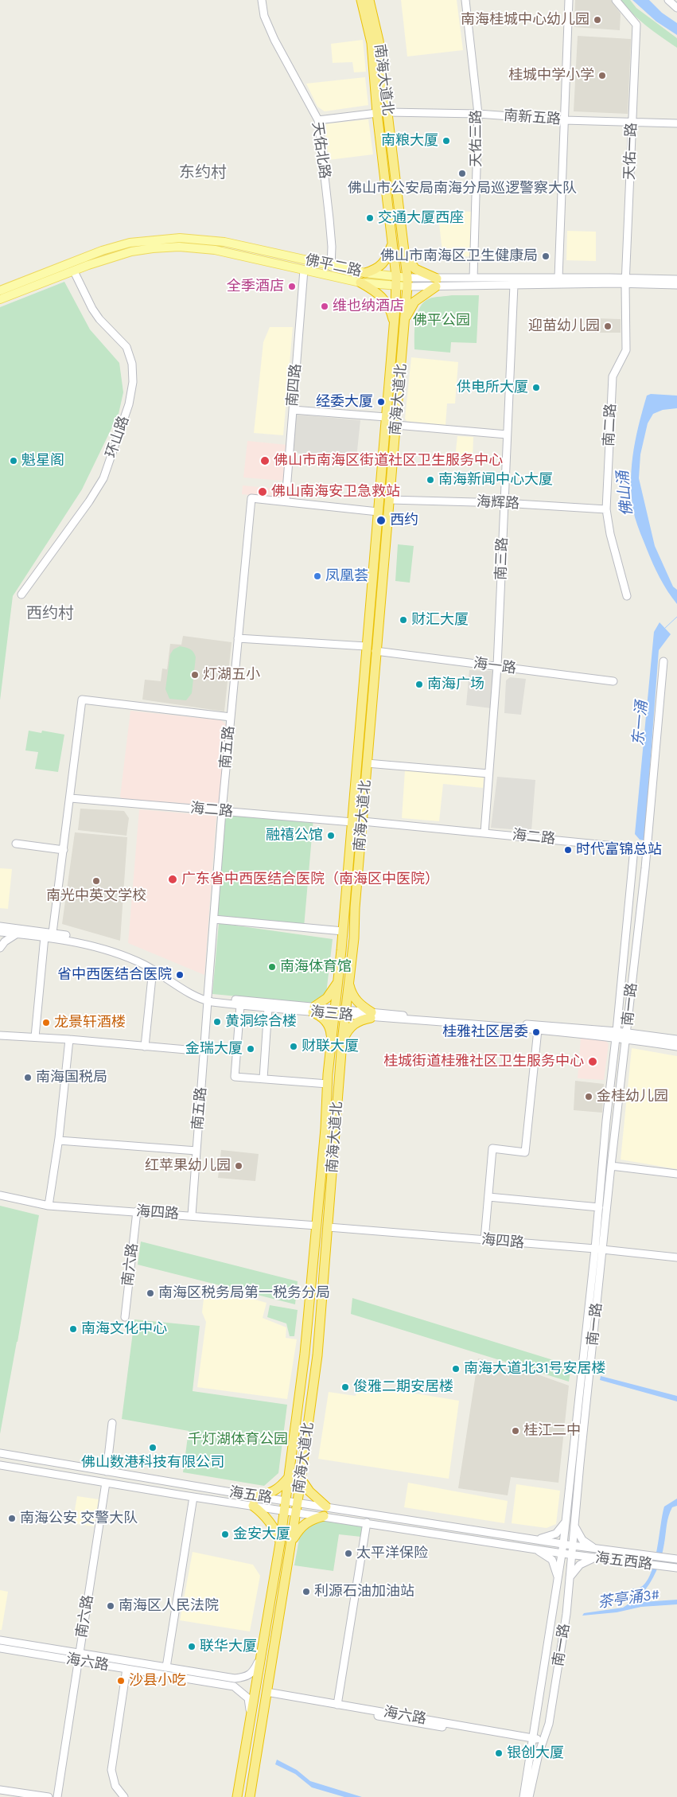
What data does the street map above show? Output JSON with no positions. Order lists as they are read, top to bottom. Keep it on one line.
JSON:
{"streets":{"highway":["南海大道北"],"main road":["南新五路","天佑三路","天佑北路","天佑一路","佛平二路","南四路","南二路","环山路","海辉路","南三路","海一路","南五路","海二路","南一路","海三路","海四路","南六路","海五路","海五西路","海六路"]},"crossings":[["南海大道北","南新五路"],["南海大道北","佛平二路"],["南海大道北","海辉路"],["南海大道北","海一路"],["南海大道北","海二路"],["南海大道北","海三路"],["南海大道北","海四路"],["南海大道北","海五路"],["南海大道北","海六路"],["南新五路","天佑三路"],["南新五路","天佑一路"],["天佑三路","佛平二路"],["天佑北路","佛平二路"],["天佑一路","佛平二路"],["天佑一路","南二路"],["佛平二路","南四路"],["佛平二路","南二路"],["佛平二路","环山路"],["佛平二路","南三路"],["南四路","南五路"],["南二路","海辉路"],["海辉路","南三路"],["南三路","海一路"],["南三路","海二路"],["南五路","海二路"],["南五路","海三路"],["南五路","海四路"],["海二路","南一路"],["南一路","海三路"],["南一路","海四路"],["南一路","海五路"],["南一路","海五西路"],["南一路","海六路"],["海四路","南六路"],["南六路","海六路"],["海五路","海五西路"]],"districts":["东约村","西约村"],"water":["佛山涌","东一涌","茶亭涌3#"],"parks":["佛平公园","千灯湖体育公园"],"places":["南海桂城中心幼儿园","桂城中学小学","南粮大厦","佛山市公安局南海分局巡逻警察大队","交通大厦西座","佛山市南海区卫生健康局","全季酒店","维也纳酒店","迎苗幼儿园","供电所大厦","经委大厦","魁星阁","佛山市南海区街道社区卫生服务中心","南海新闻中心大厦","佛山南海安卫急救站","西约","凤凰荟","财汇大厦","灯湖五小","南海广场","融禧公馆","时代富锦总站","广东省中西医结合医院（南海区中医院）","南光中英文学校","南海体育馆","省中西医结合医院","黄洞综合楼","龙景轩酒楼","桂雅社区居委","财联大厦","金瑞大厦","桂城街道桂雅社区卫生服务中心","南海国税局","金桂幼儿园","红苹果幼儿园","南海区税务局第一税务分局","南海文化中心","南海大道北31号安居楼","俊雅二期安居楼","桂江二中","佛山数港科技有限公司","南海公安 交警大队","金安大厦","太平洋保险","利源石油加油站","南海区人民法院","联华大厦","沙县小吃","银创大厦"]}
